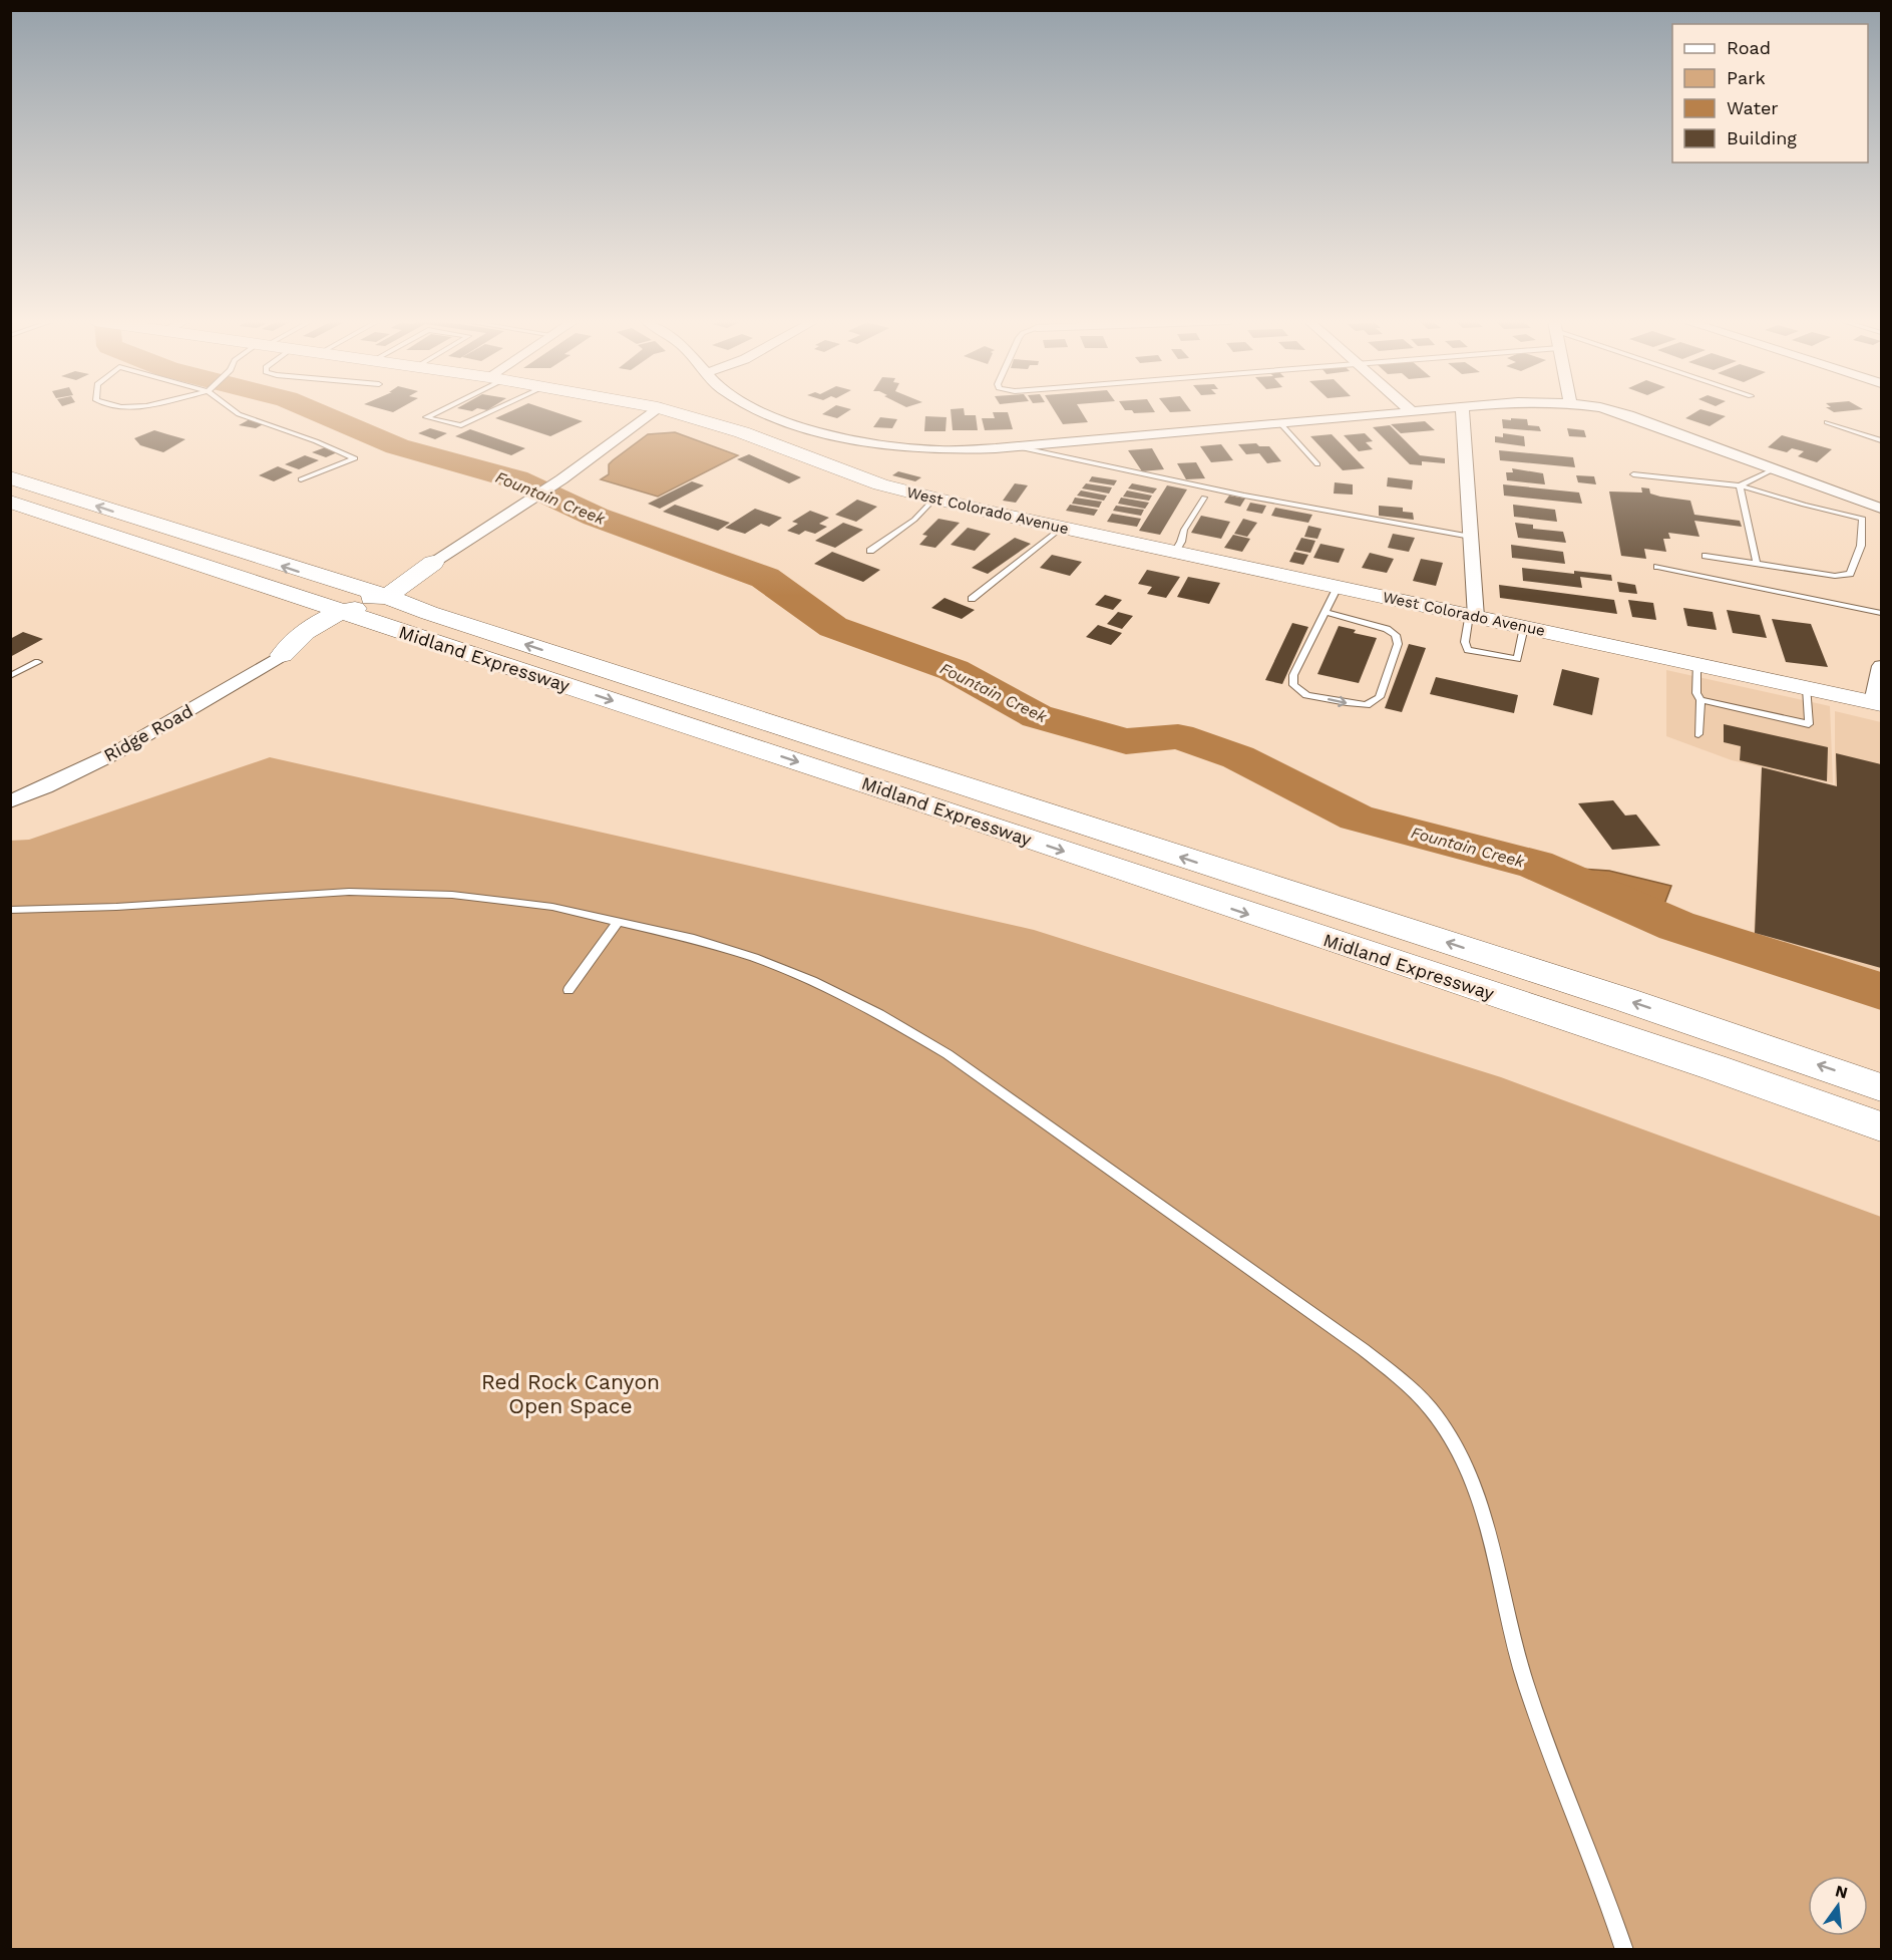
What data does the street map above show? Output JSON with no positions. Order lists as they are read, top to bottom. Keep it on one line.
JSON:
{"streets":{"highway":["Midland Expressway"],"main road":["West Colorado Avenue"],"street":["Ridge Road"]},"water":["Fountain Creek"],"parks":["Red Rock Canyon Open Space"],"legend":["Road","Park","Water","Building"],"north":"top"}
